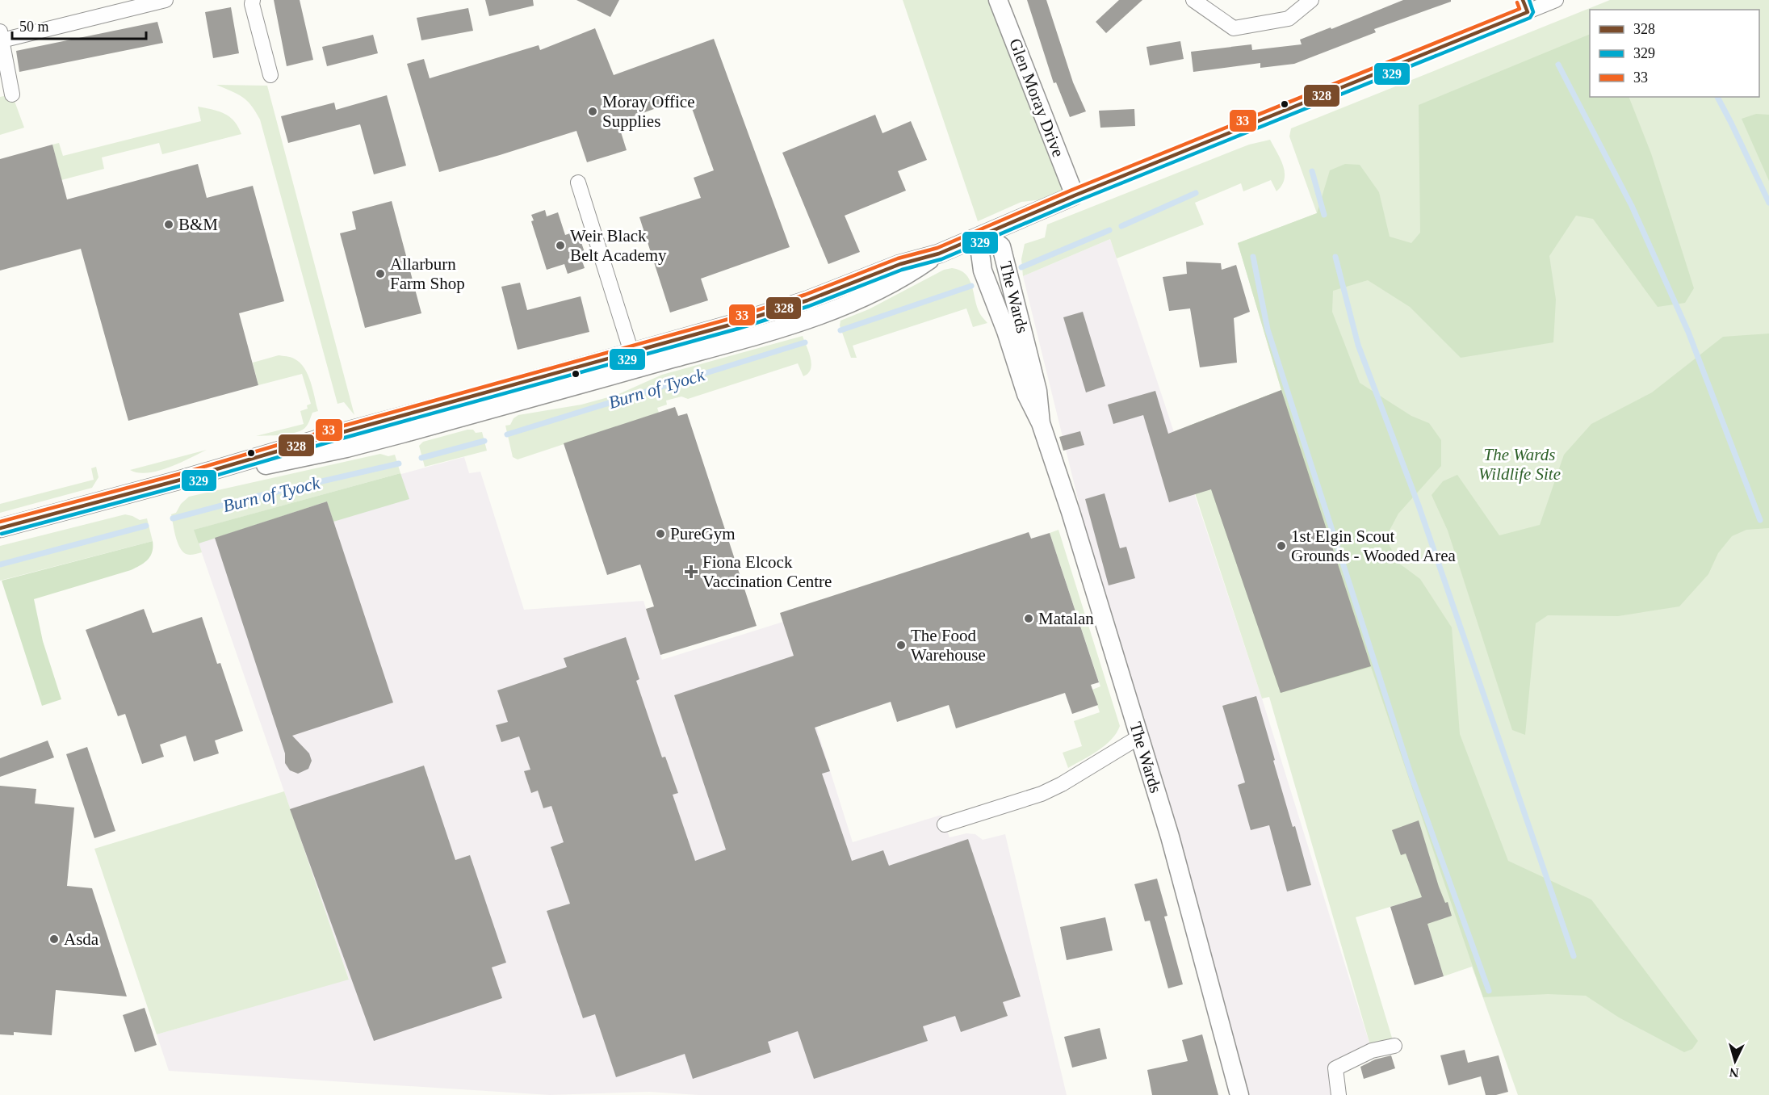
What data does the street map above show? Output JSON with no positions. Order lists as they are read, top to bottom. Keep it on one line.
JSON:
{"streets":{"street":["Glen Moray Drive","The Wards"]},"water":["Burn of Tyock"],"parks":["The Wards Wildlife Site"],"places":{"other":["Moray Office Supplies","B&M","Weir Black Belt Academy","Allarburn Farm Shop","PureGym","1st Elgin Scout Grounds - Wooded Area","Matalan","The Food Warehouse","Asda"],"health":["Fiona Elcock Vaccination Centre"]},"lines":["transit line 328","transit line 329","transit line 33"],"legend":["328","329","33"],"scale_bar":"50 m","north":"bottom"}
